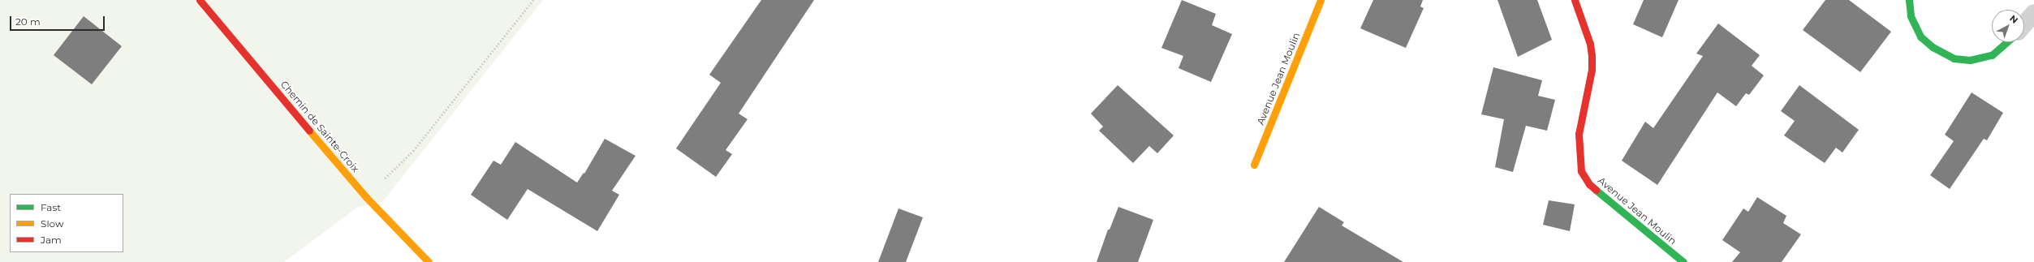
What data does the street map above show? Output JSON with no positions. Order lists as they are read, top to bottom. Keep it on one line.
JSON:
{"streets":{"street":["Avenue Jean Moulin","Chemin de Sainte-Croix"]},"legend":["Fast","Slow","Jam"],"scale_bar":"20 m","north":"top right"}
